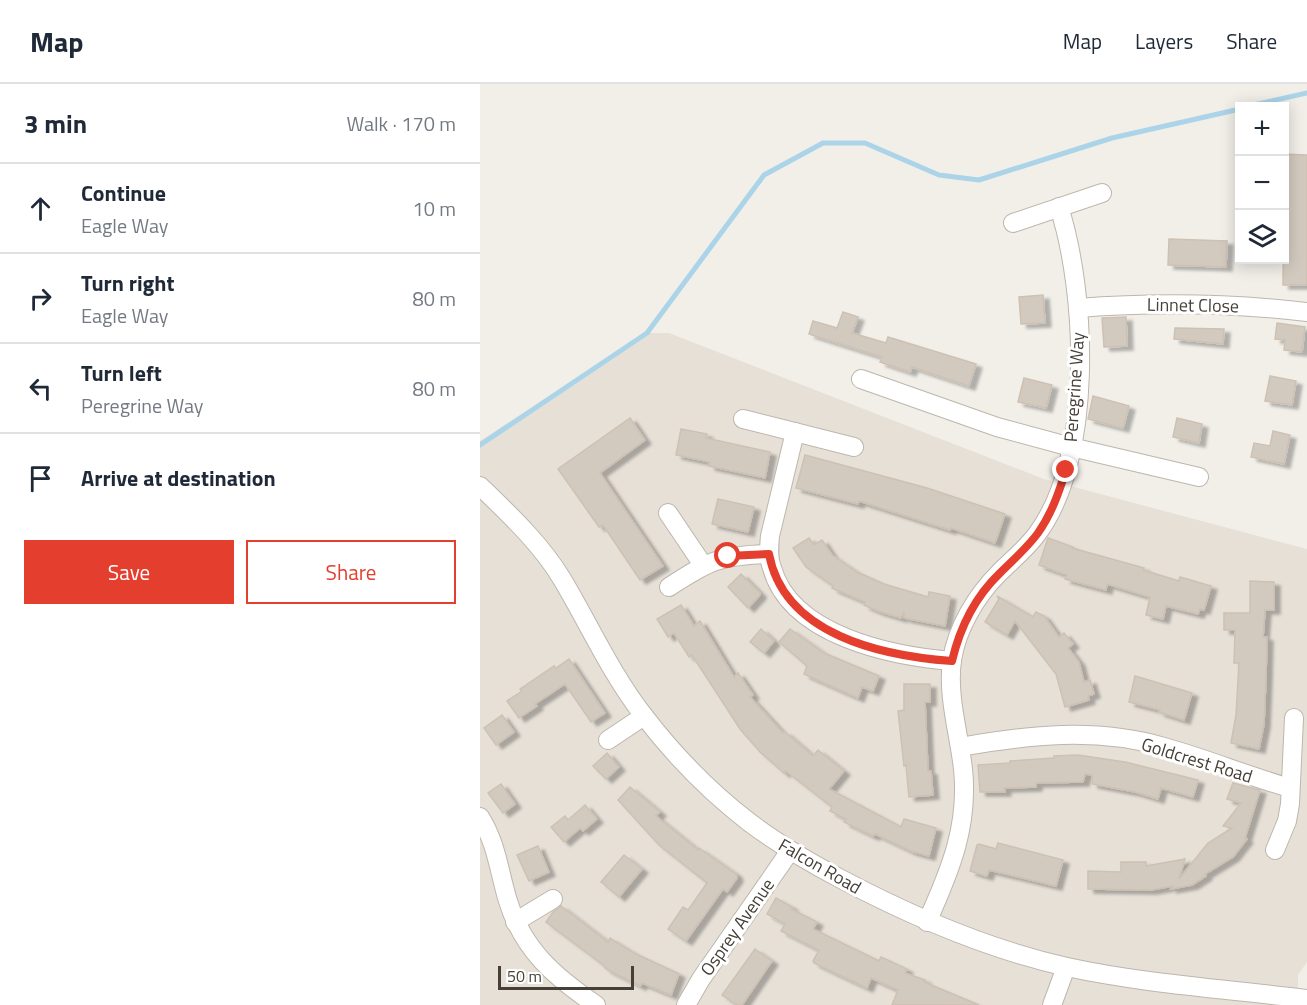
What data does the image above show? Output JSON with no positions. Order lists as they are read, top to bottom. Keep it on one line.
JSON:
{"streets":{"street":["Linnet Close","Peregrine Way","Goldcrest Road","Falcon Road","Osprey Avenue"]},"crossings":[["Linnet Close","Peregrine Way"],["Peregrine Way","Goldcrest Road"],["Peregrine Way","Falcon Road"],["Falcon Road","Osprey Avenue"]],"scale_bar":"50 m","page":{"header":"Map","nav":["Map","Layers","Share"],"heading":["3 min","Walk · 170 m"],"map_buttons":["+","−"],"list":[["Continue","Eagle Way","10 m"],["Turn right","Eagle Way","80 m"],["Turn left","Peregrine Way","80 m"],"Arrive at destination"],"buttons":["Save","Share"],"scale":"50 m"}}
